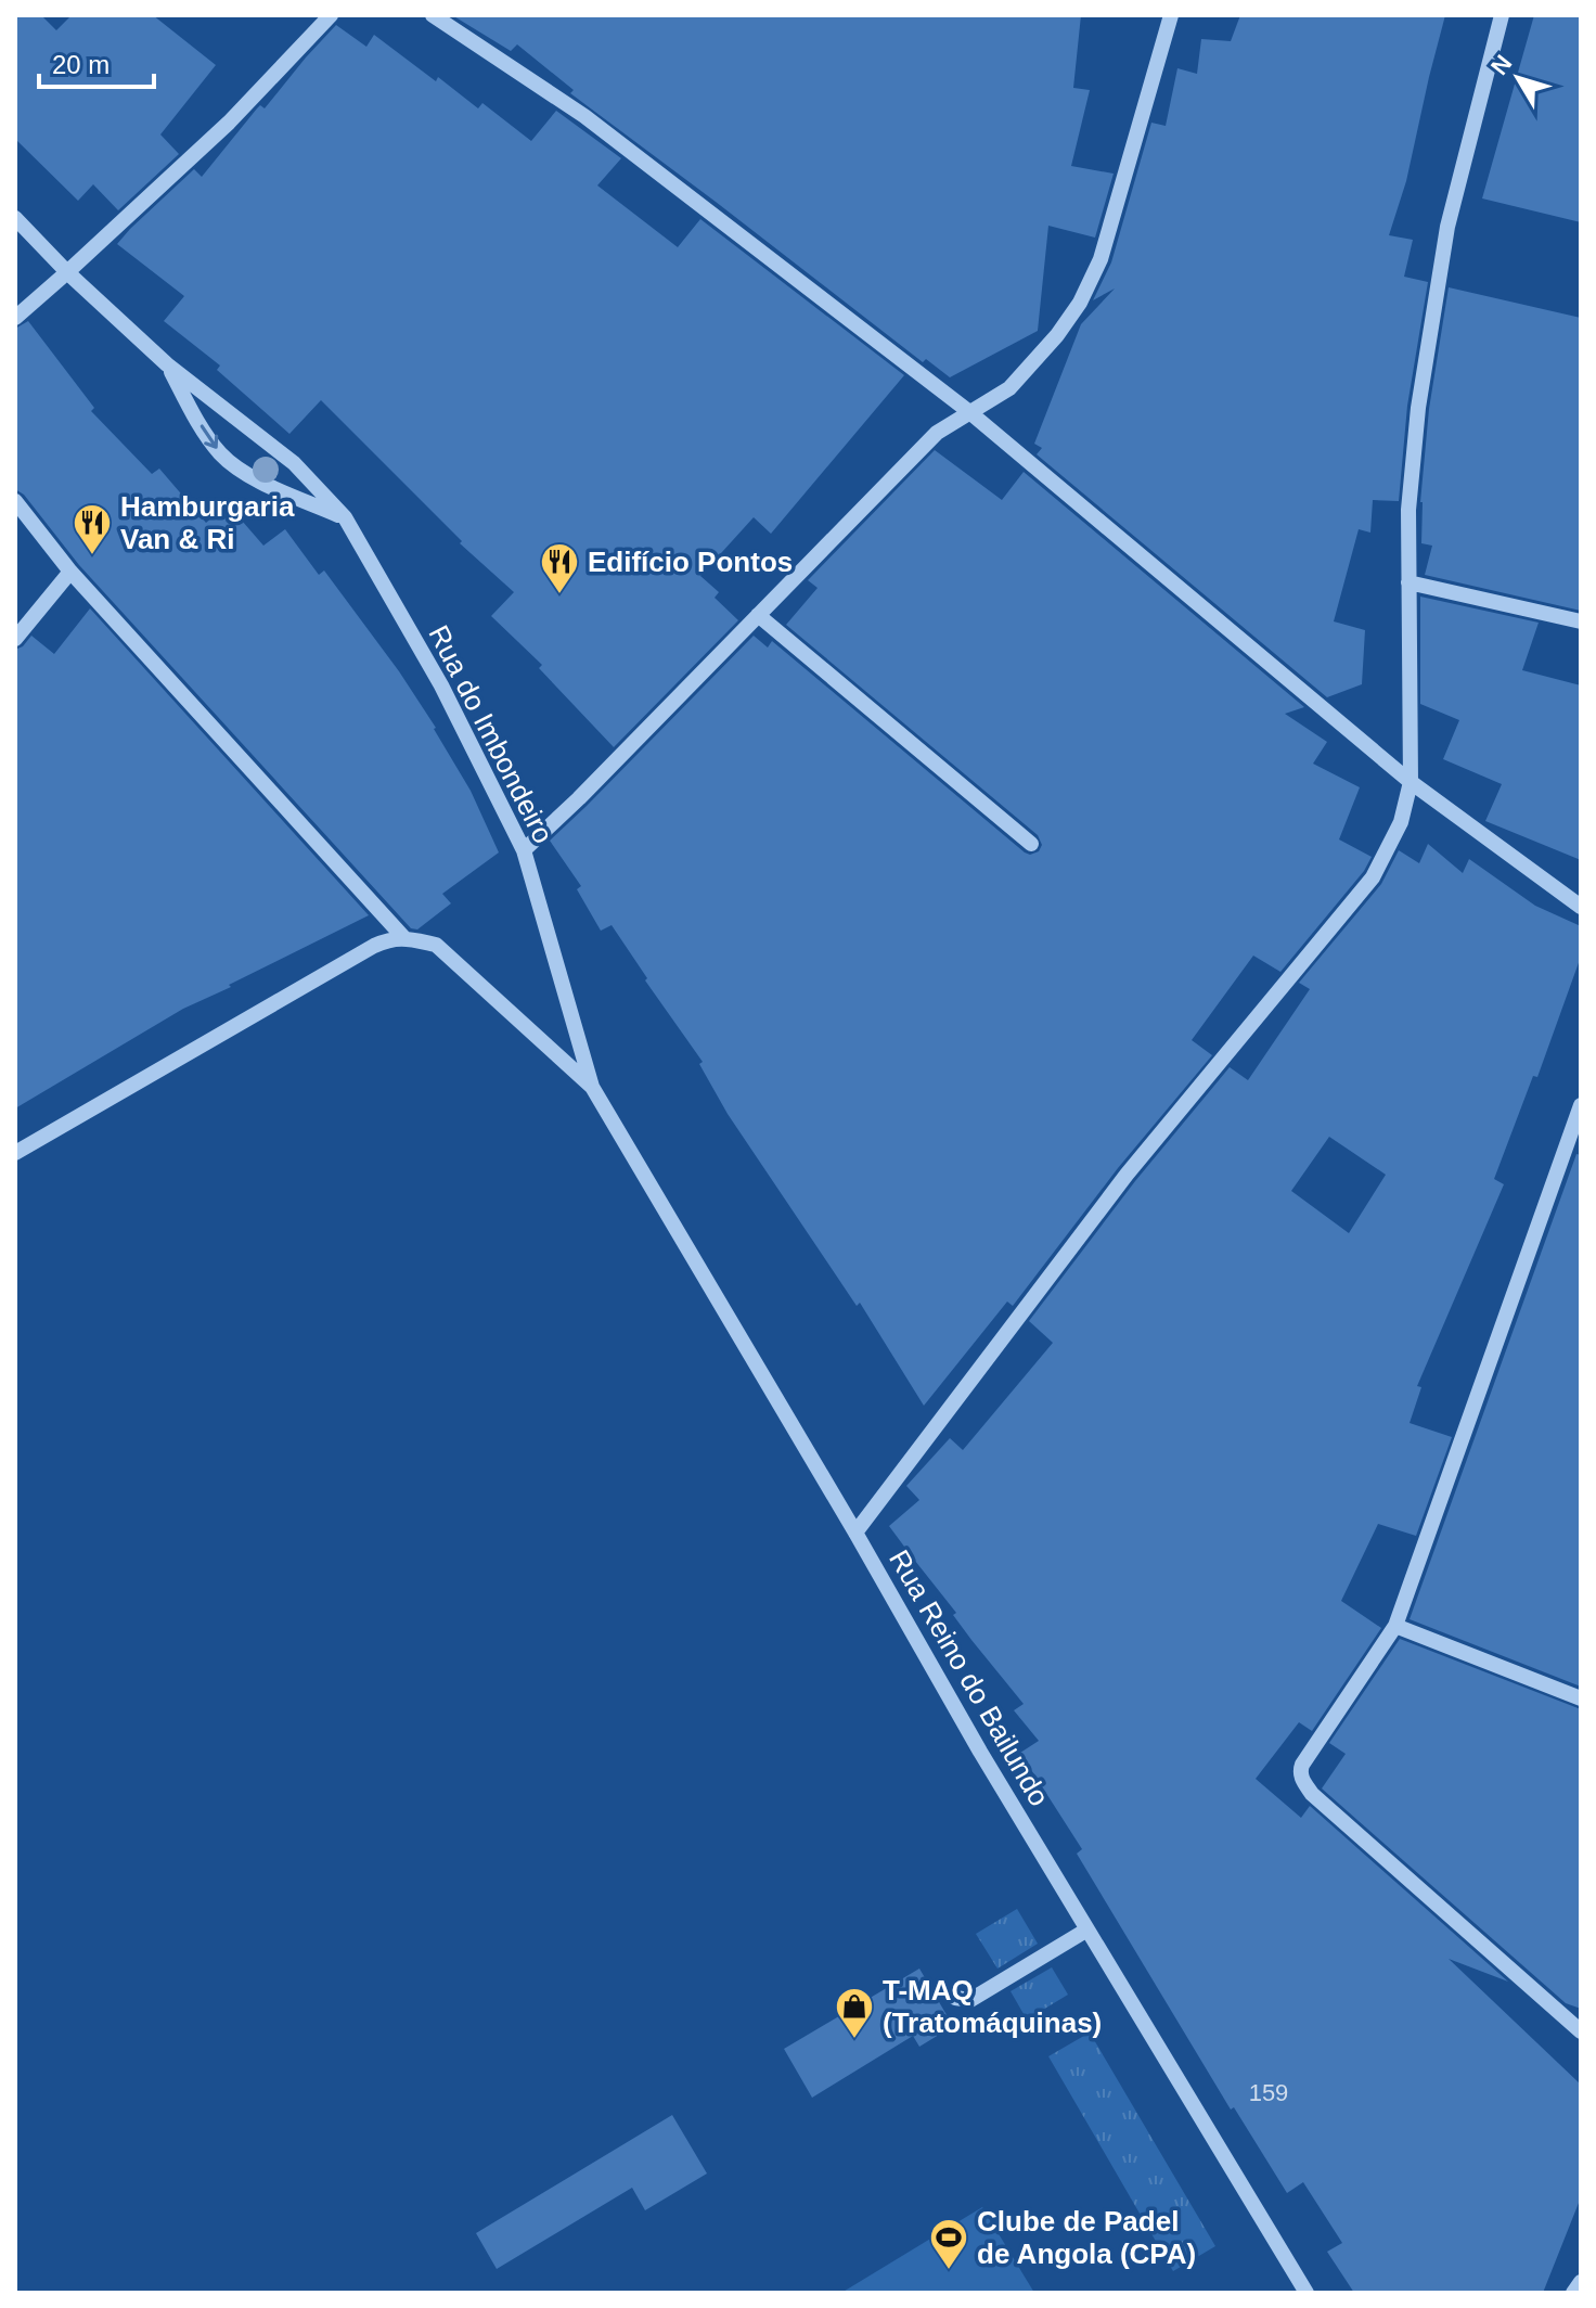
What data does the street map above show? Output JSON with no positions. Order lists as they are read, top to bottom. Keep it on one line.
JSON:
{"streets":{"street":["Rua do Imbondeiro","Rua Reino do Bailundo"]},"crossings":[["Rua do Imbondeiro","Rua Reino do Bailundo"]],"places":{"restaurant":["Hamburgaria Van & Ri","Edifício Pontos"],"shop":["T-MAQ (Tratomáquinas)"],"sports":["Clube de Padel de Angola (CPA)"]},"house_numbers":["159"],"scale_bar":"20 m","north":"top left"}
